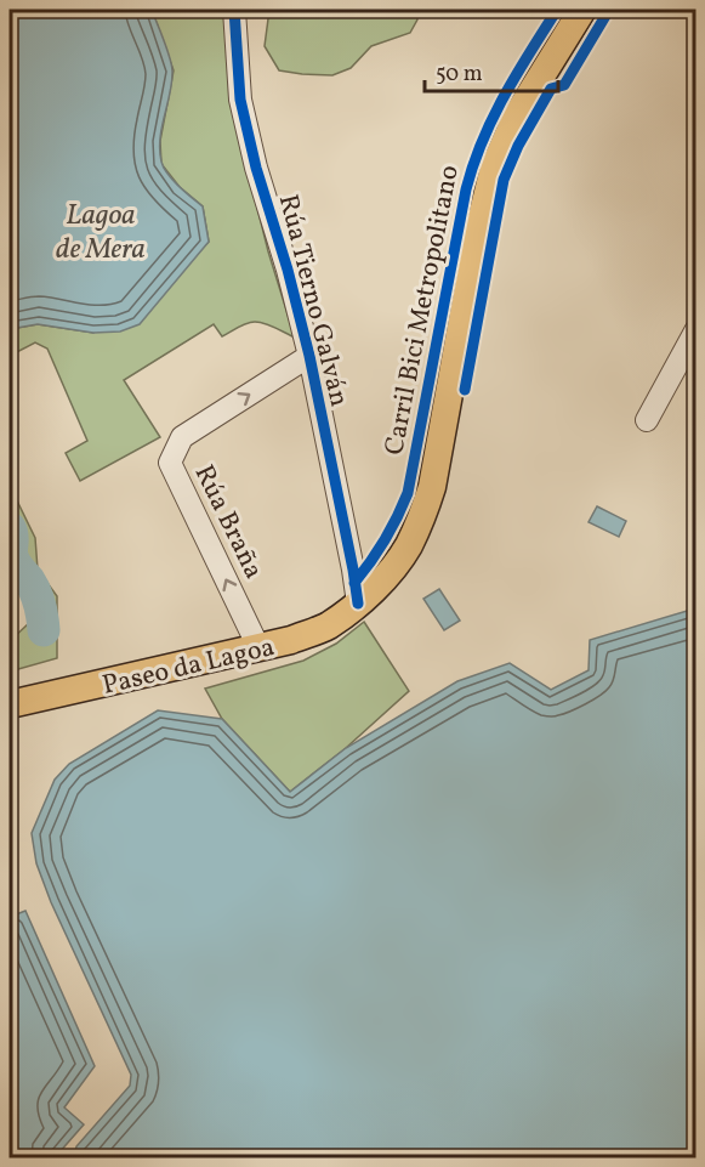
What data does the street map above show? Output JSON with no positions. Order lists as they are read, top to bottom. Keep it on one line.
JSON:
{"streets":{"main road":["Paseo da Lagoa"],"street":["Rúa Tierno Galván","Rúa Braña"],"cycle path":["Carril Bici Metropolitano"]},"crossings":[["Rúa Tierno Galván","Rúa Braña"],["Rúa Tierno Galván","Paseo da Lagoa"],["Rúa Braña","Paseo da Lagoa"]],"water":["Lagoa de Mera"],"scale_bar":"50 m"}
